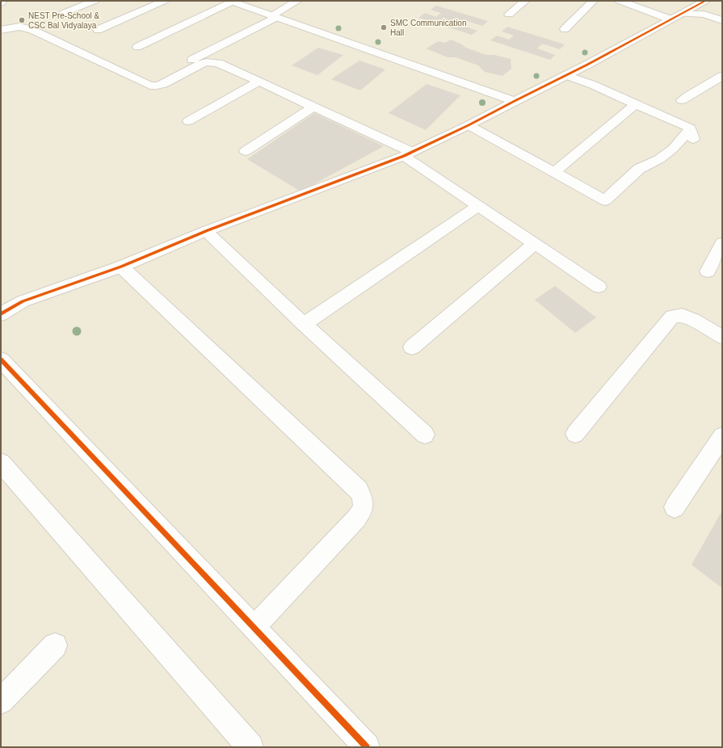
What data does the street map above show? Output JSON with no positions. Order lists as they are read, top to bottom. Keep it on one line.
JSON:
{"places":["NEST Pre-School & CSC Bal Vidyalaya","SMC Communication Hall"]}
